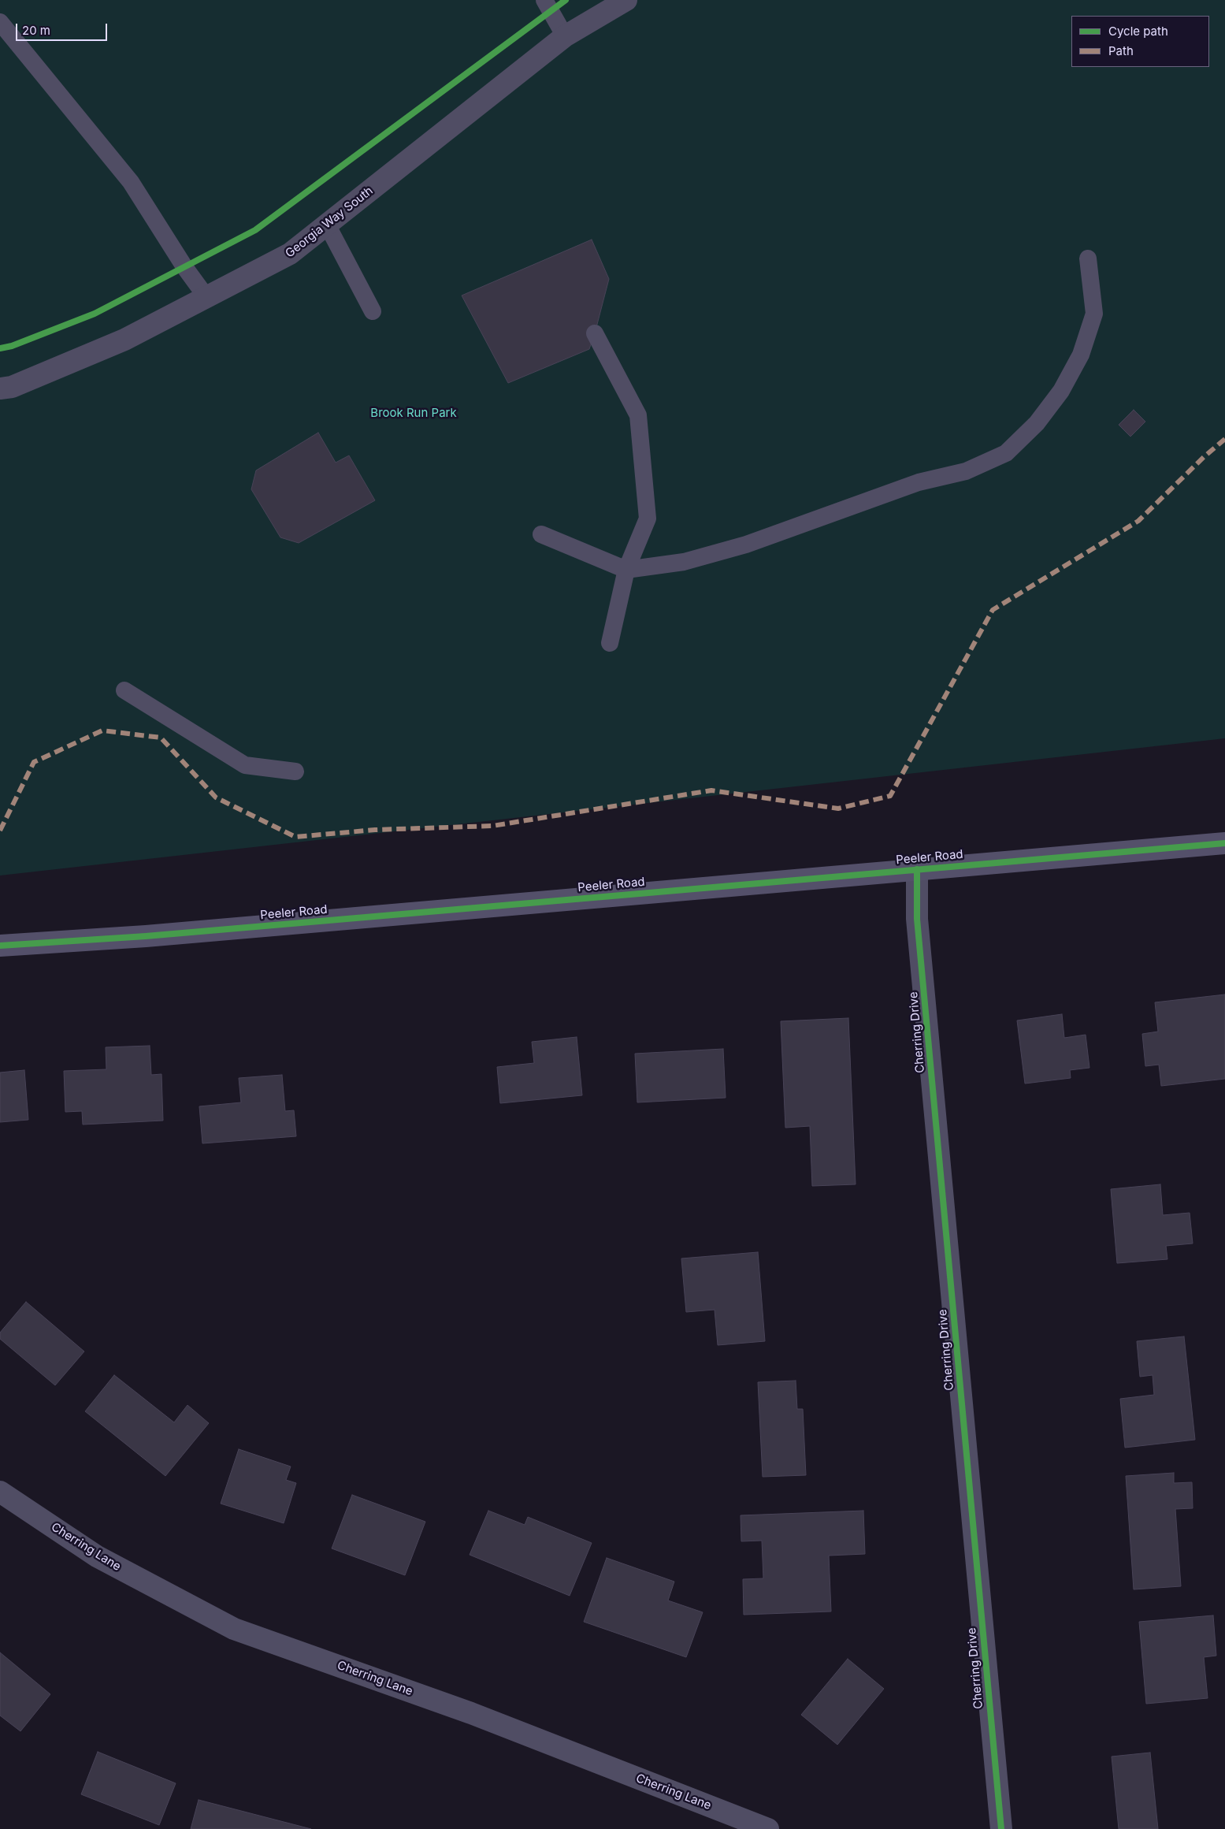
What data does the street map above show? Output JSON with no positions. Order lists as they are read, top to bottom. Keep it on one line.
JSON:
{"streets":{"street":["Georgia Way South","Peeler Road","Cherring Drive","Cherring Lane"]},"crossings":[["Peeler Road","Cherring Drive"]],"parks":["Brook Run Park"],"legend":["Cycle path","Path"],"scale_bar":"20 m"}
